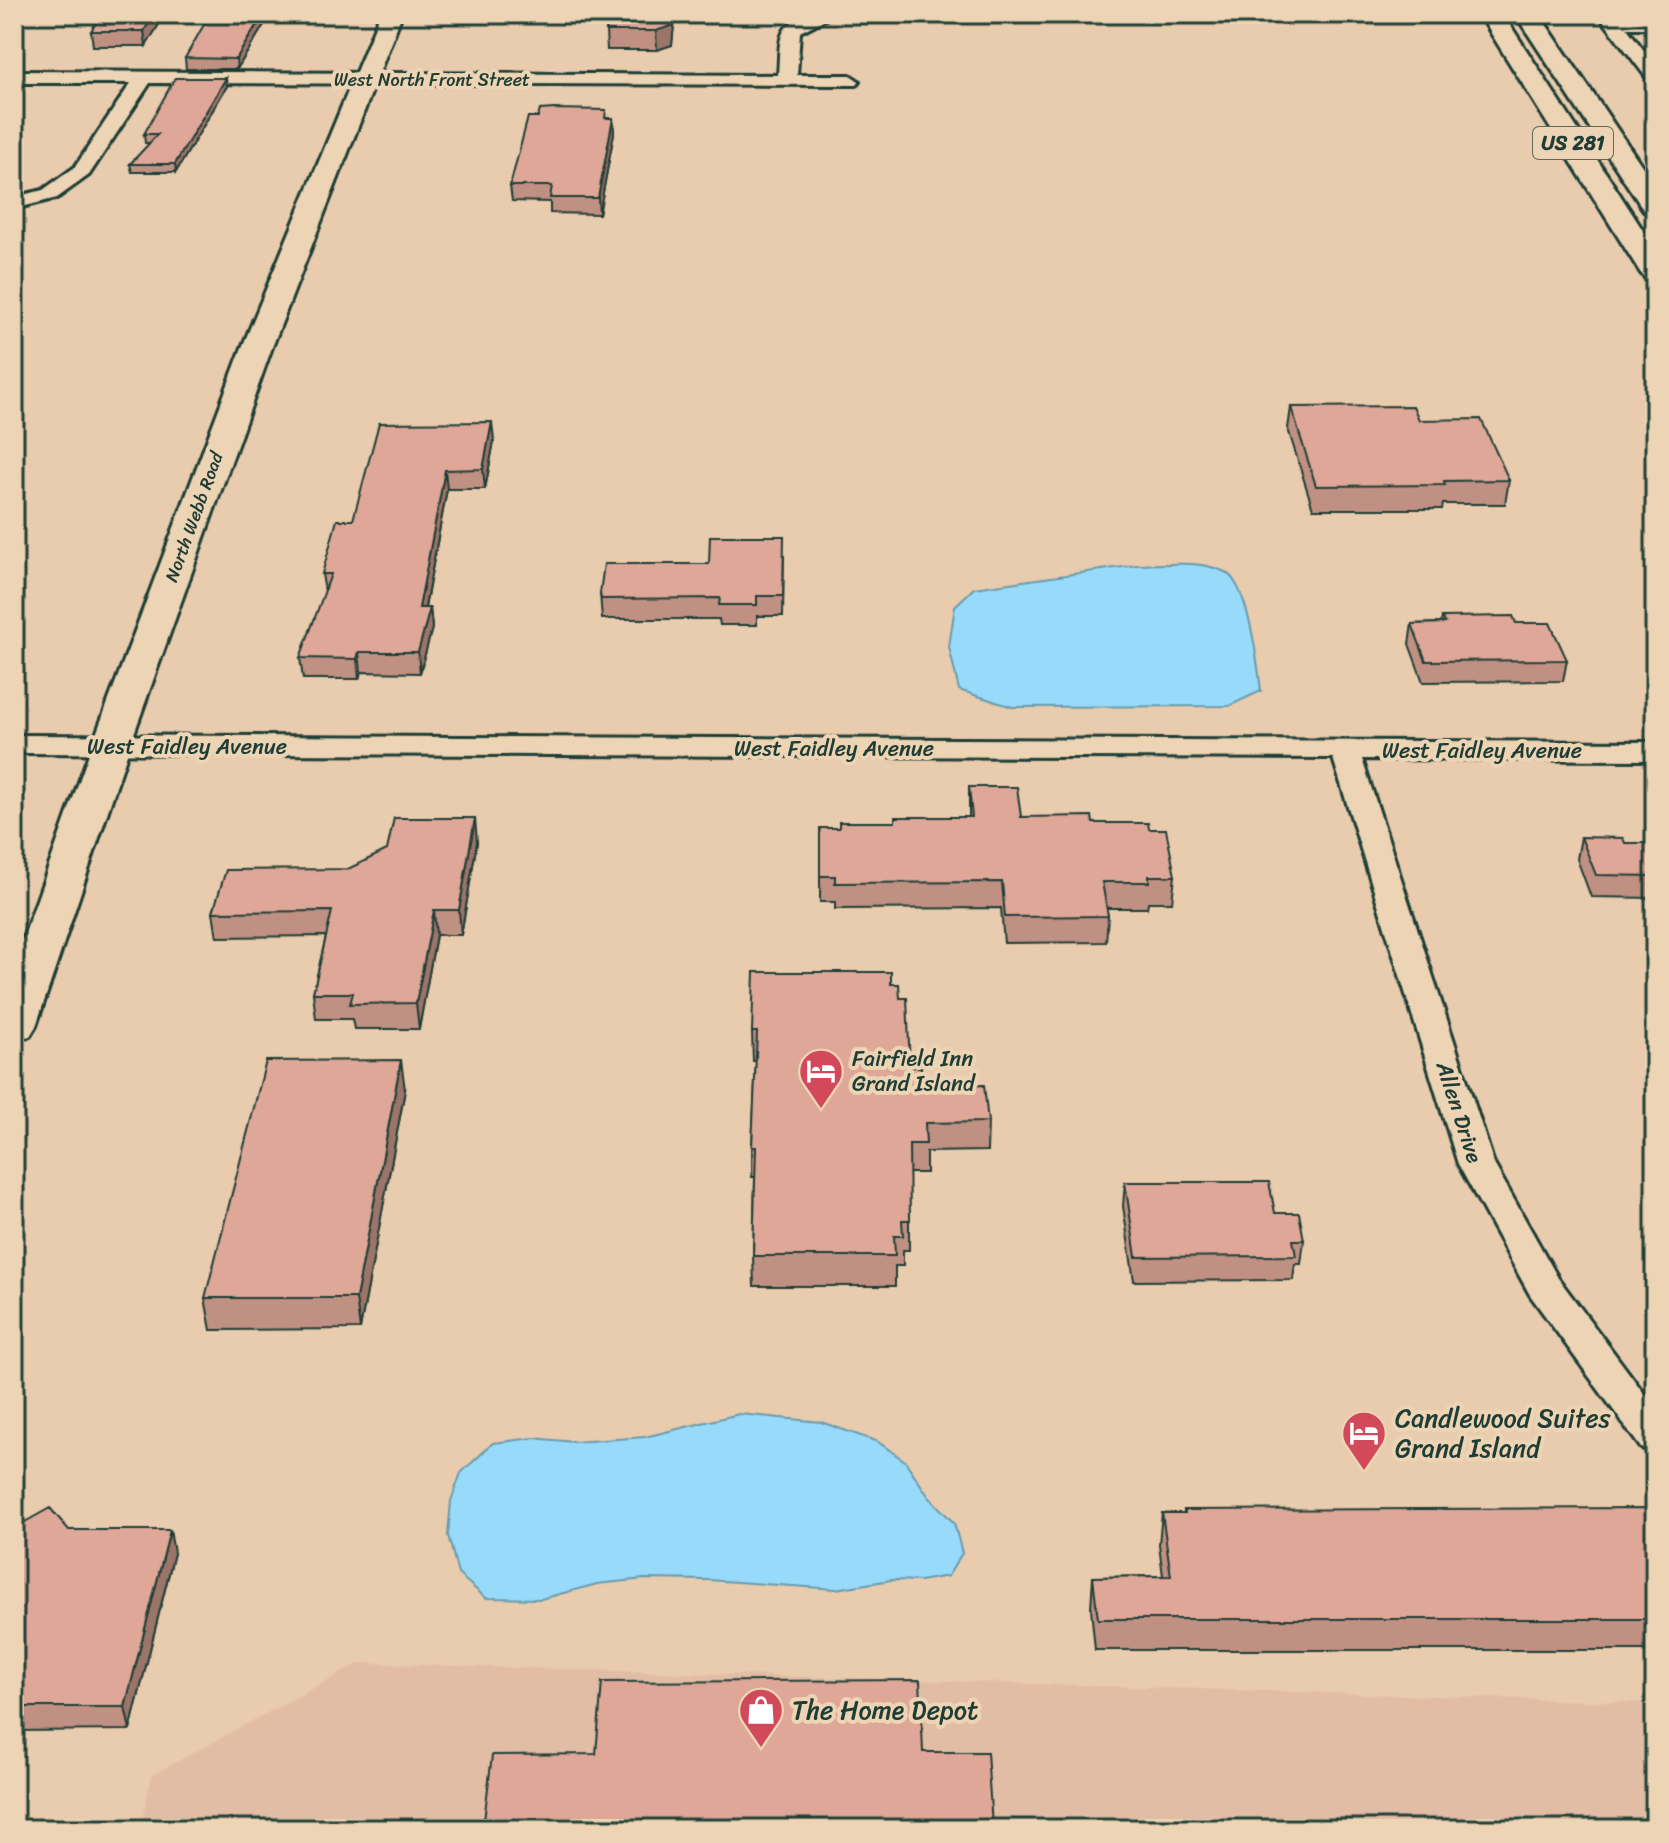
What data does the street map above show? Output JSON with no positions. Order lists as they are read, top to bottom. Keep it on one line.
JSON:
{"streets":{"highway":["US 281"],"main road":["North Webb Road"],"street":["West North Front Street","West Faidley Avenue","Allen Drive"]},"crossings":[["West North Front Street","North Webb Road"],["North Webb Road","West Faidley Avenue"],["West Faidley Avenue","Allen Drive"]],"places":{"hotel":["Fairfield Inn Grand Island","Candlewood Suites Grand Island"],"shop":["The Home Depot"]}}
